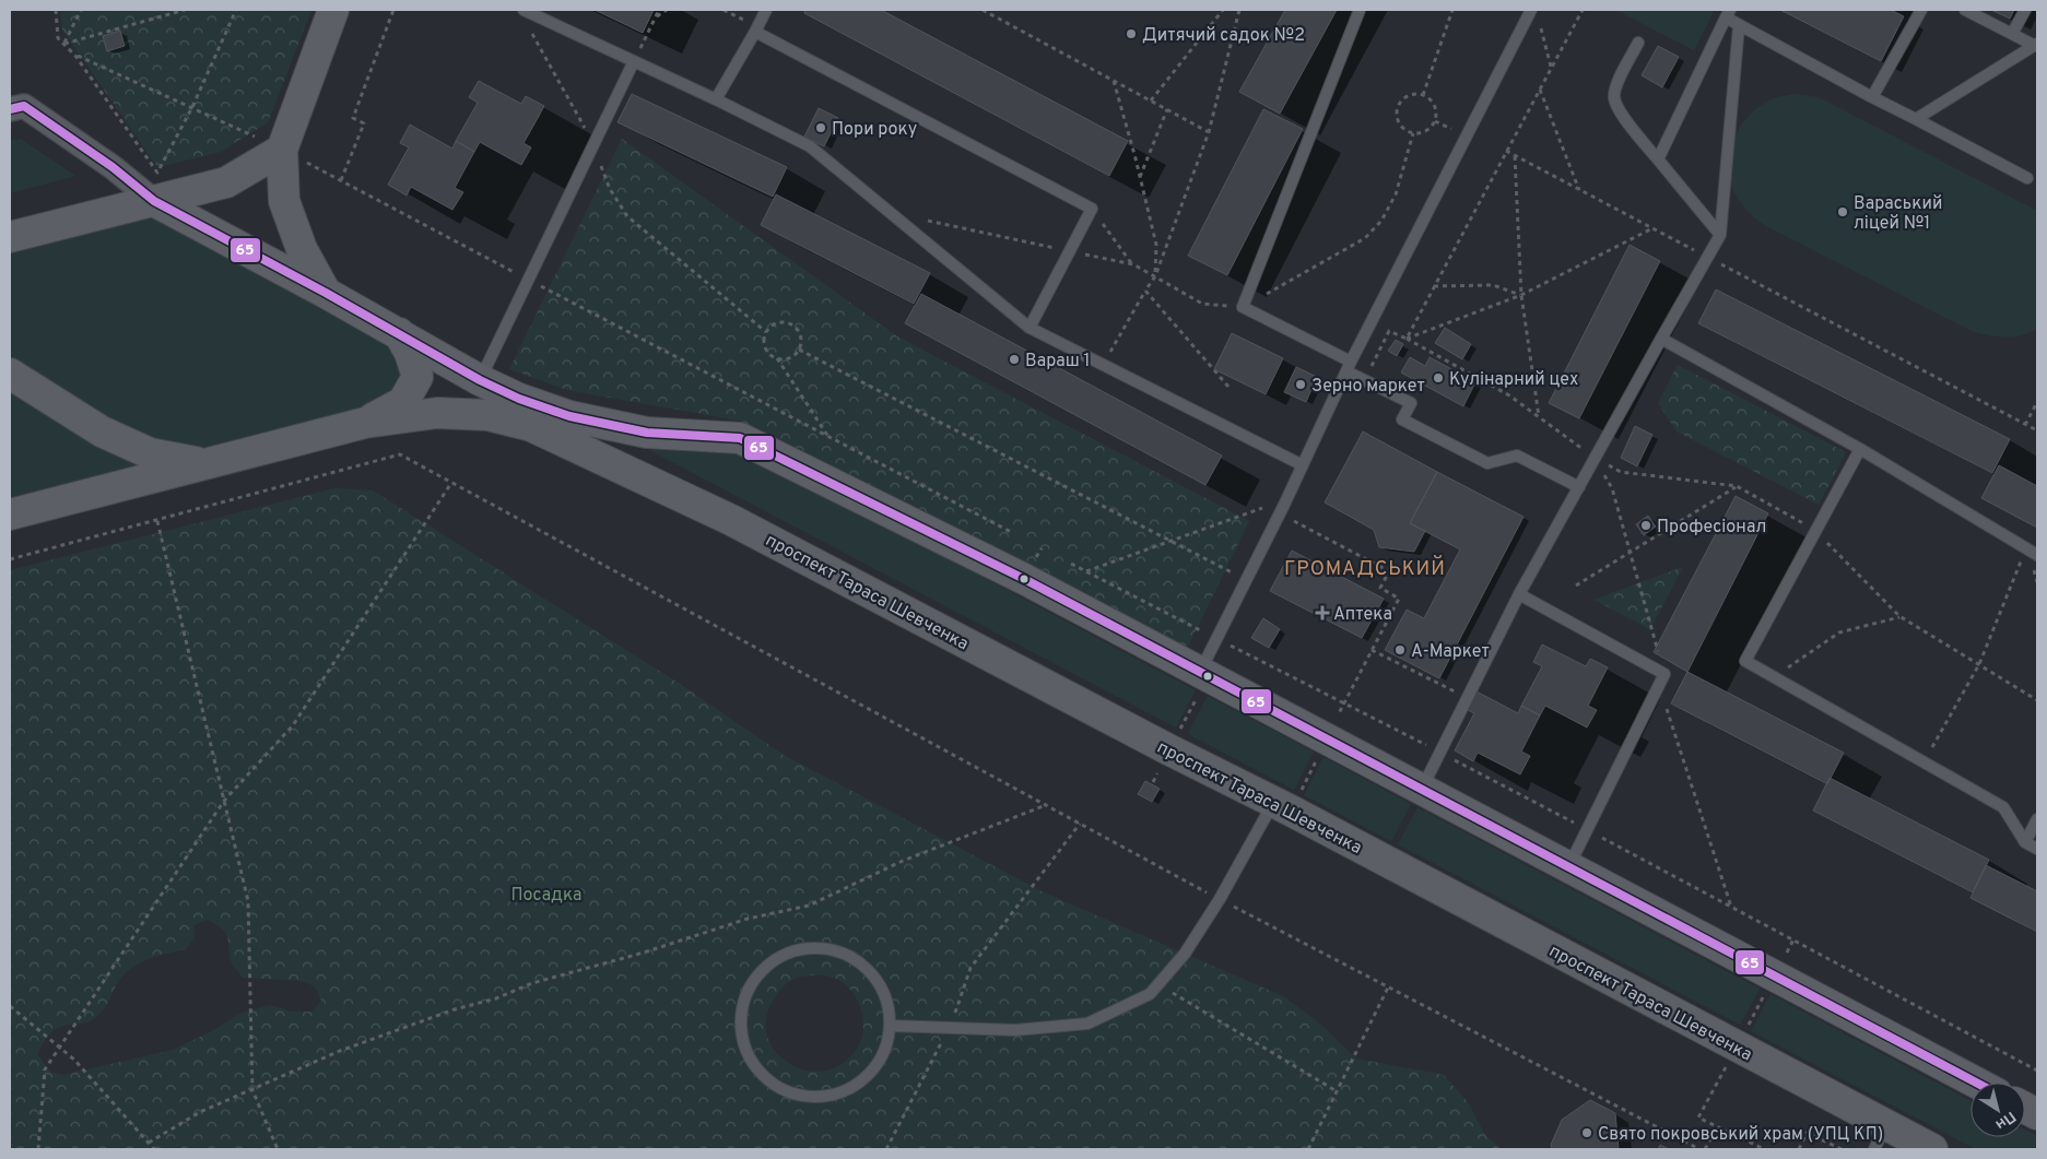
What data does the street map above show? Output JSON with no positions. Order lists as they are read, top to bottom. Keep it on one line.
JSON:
{"streets":{"main road":["проспект Тараса Шевченка"]},"districts":["ГРОМАДСЬКИЙ"],"parks":["Посадка"],"places":{"other":["Дитячий садок №2","Пори року","Вараський ліцей №1","Вараш 1","Кулінарний цех","Зерно маркет","Професіонал","А-Маркет","Свято покровський храм (УПЦ КП)"],"health":["Аптека"]},"lines":["transit line 65"],"north":"bottom right"}
